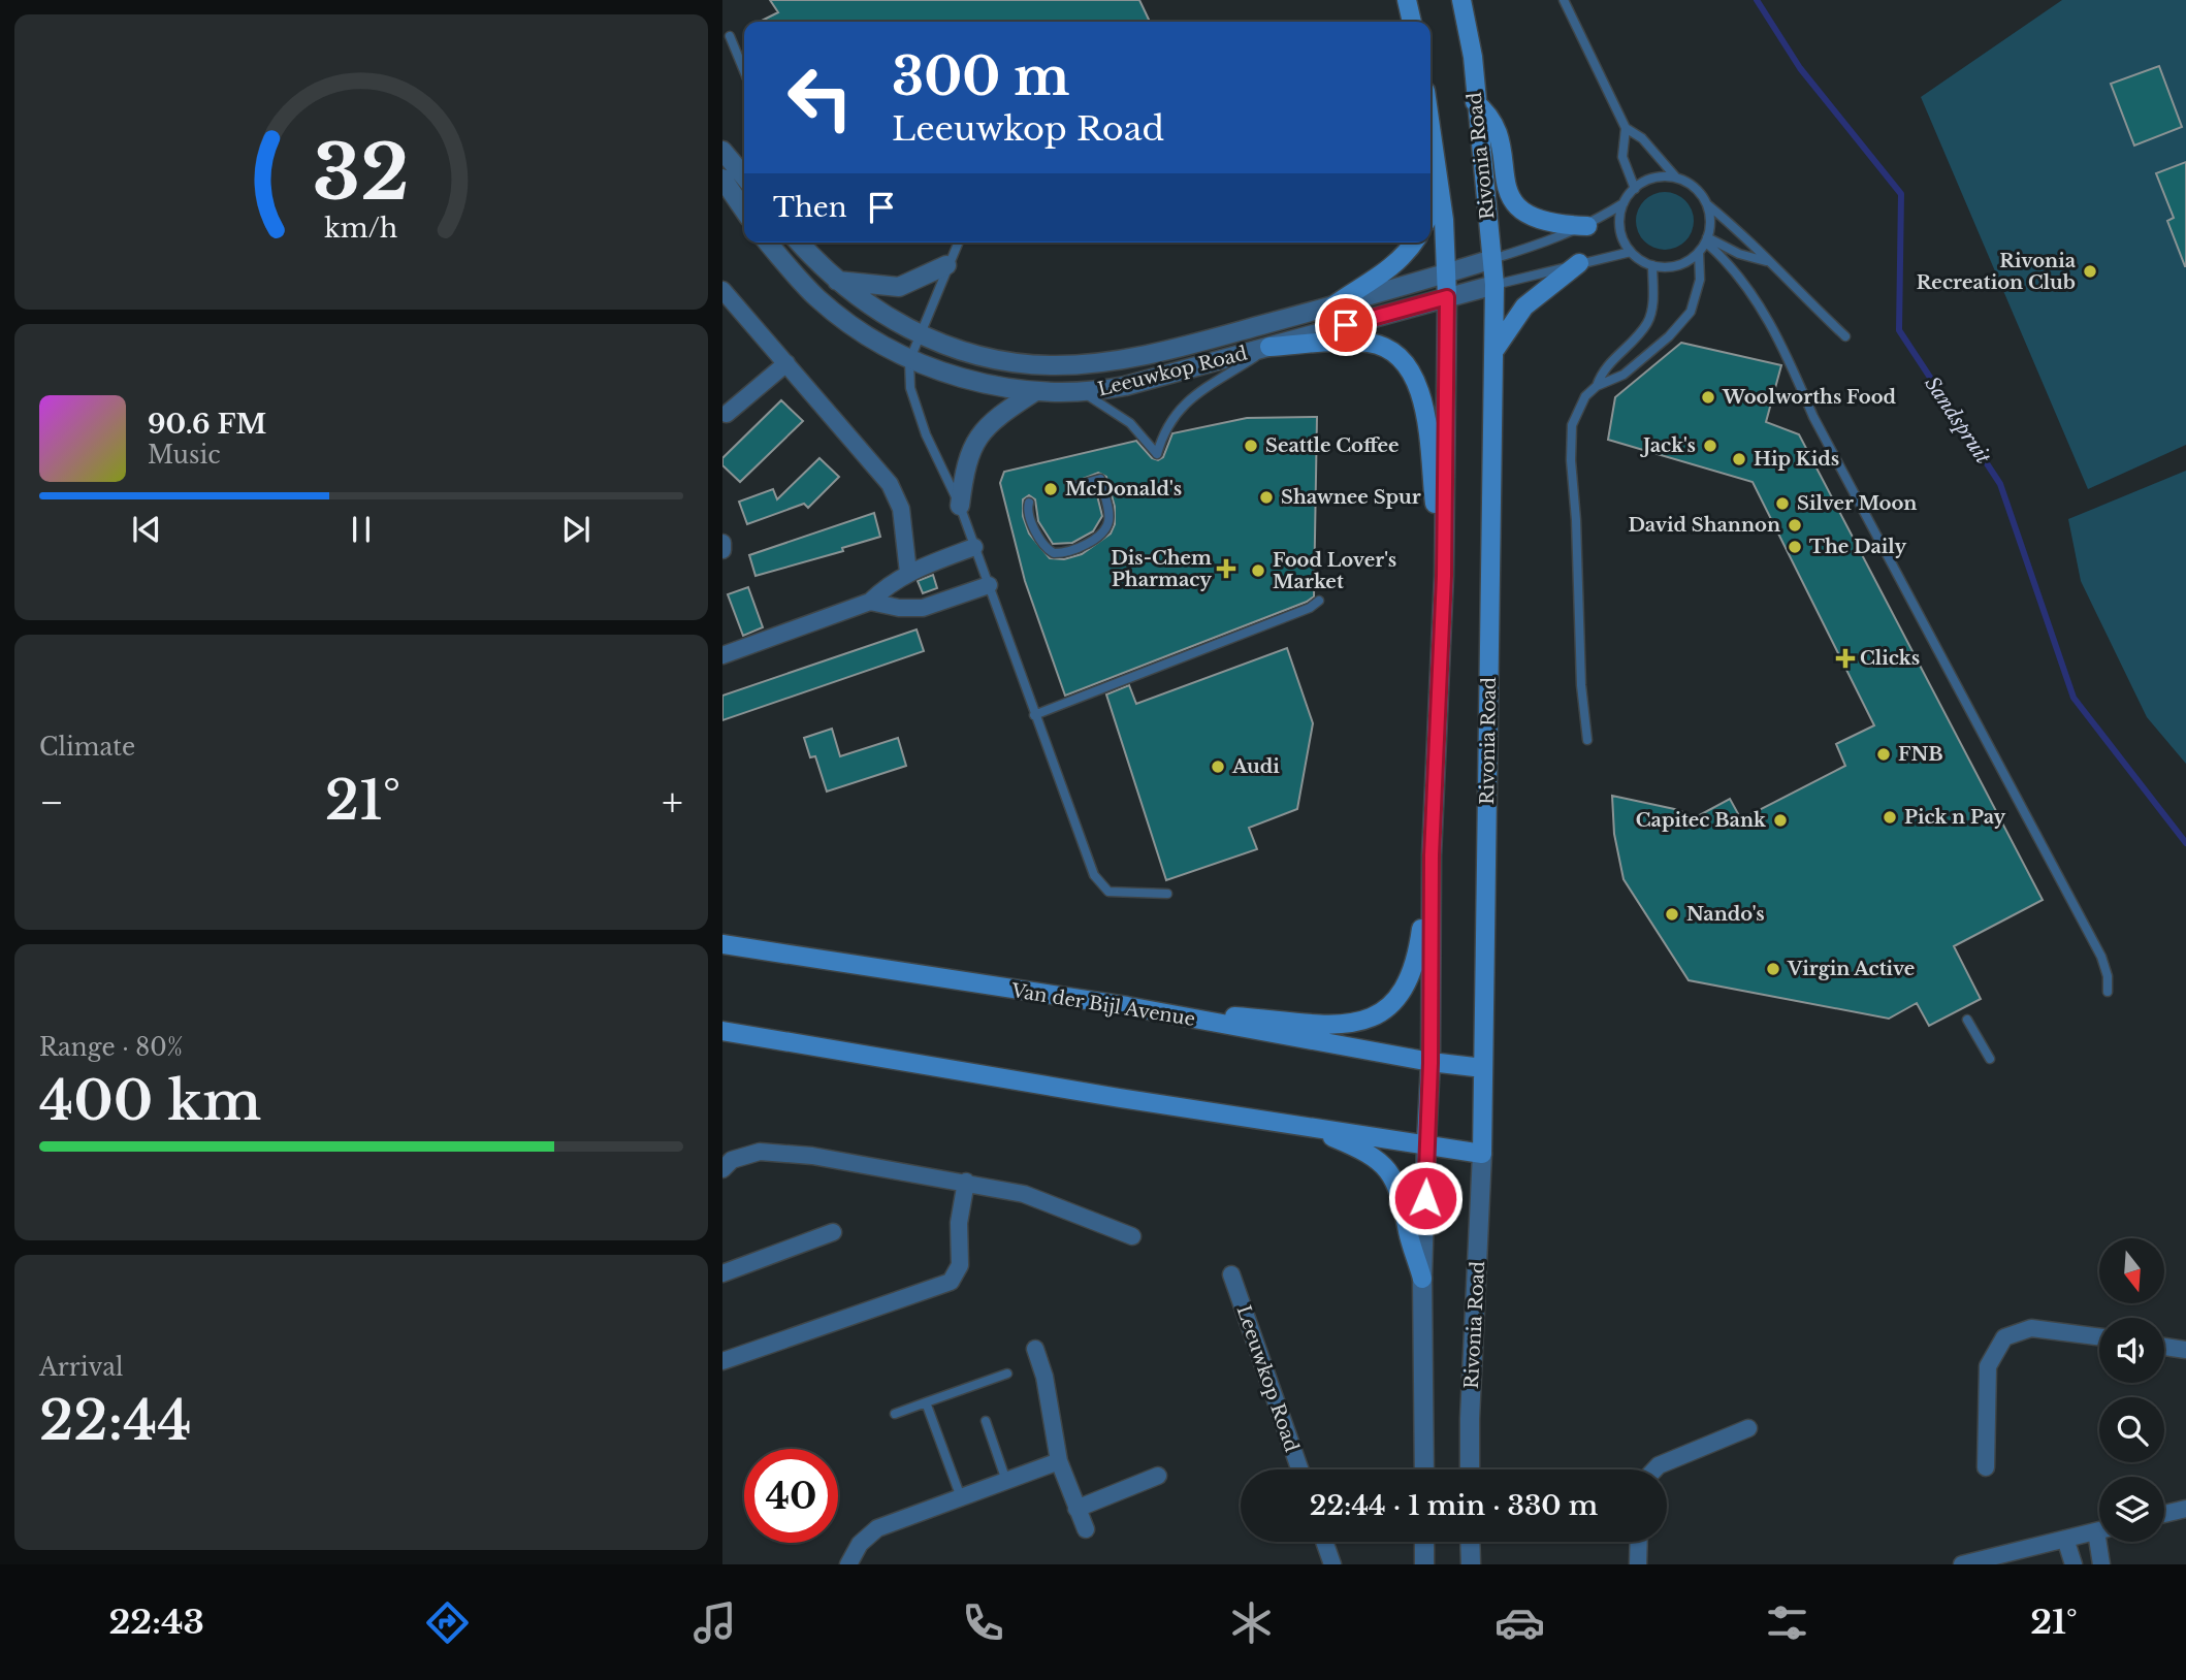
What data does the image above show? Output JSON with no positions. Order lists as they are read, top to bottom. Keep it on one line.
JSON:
{"streets":{"main road":["Rivonia Road","Van der Bijl Avenue"],"street":["Leeuwkop Road"]},"crossings":[["Rivonia Road","Leeuwkop Road"],["Rivonia Road","Van der Bijl Avenue"]],"water":["Sandspruit"],"places":{"other":["Rivonia Recreation Club","Woolworths Food","Seattle Coffee","Jack's","Hip Kids","McDonald's","Shawnee Spur","Silver Moon","David Shannon","The Daily","Food Lover's Market","FNB","Audi","Pick n Pay","Capitec Bank","Nando's","Virgin Active"],"health":["Dis-Chem Pharmacy","Clicks"]},"north":"bottom","page":{"turn":["300 m","Leeuwkop Road"],"then":"Then","song":["90.6 FM","Music"],"tile":["Climate",["Range · 80%","400 km"],["Arrival","22:44"]],"heat":["−","21°","+"],"limit":"40","trip":"22:44 · 1 min · 330 m","tabs":["22:43","21°"],"gauge":["32","km/h"]}}
